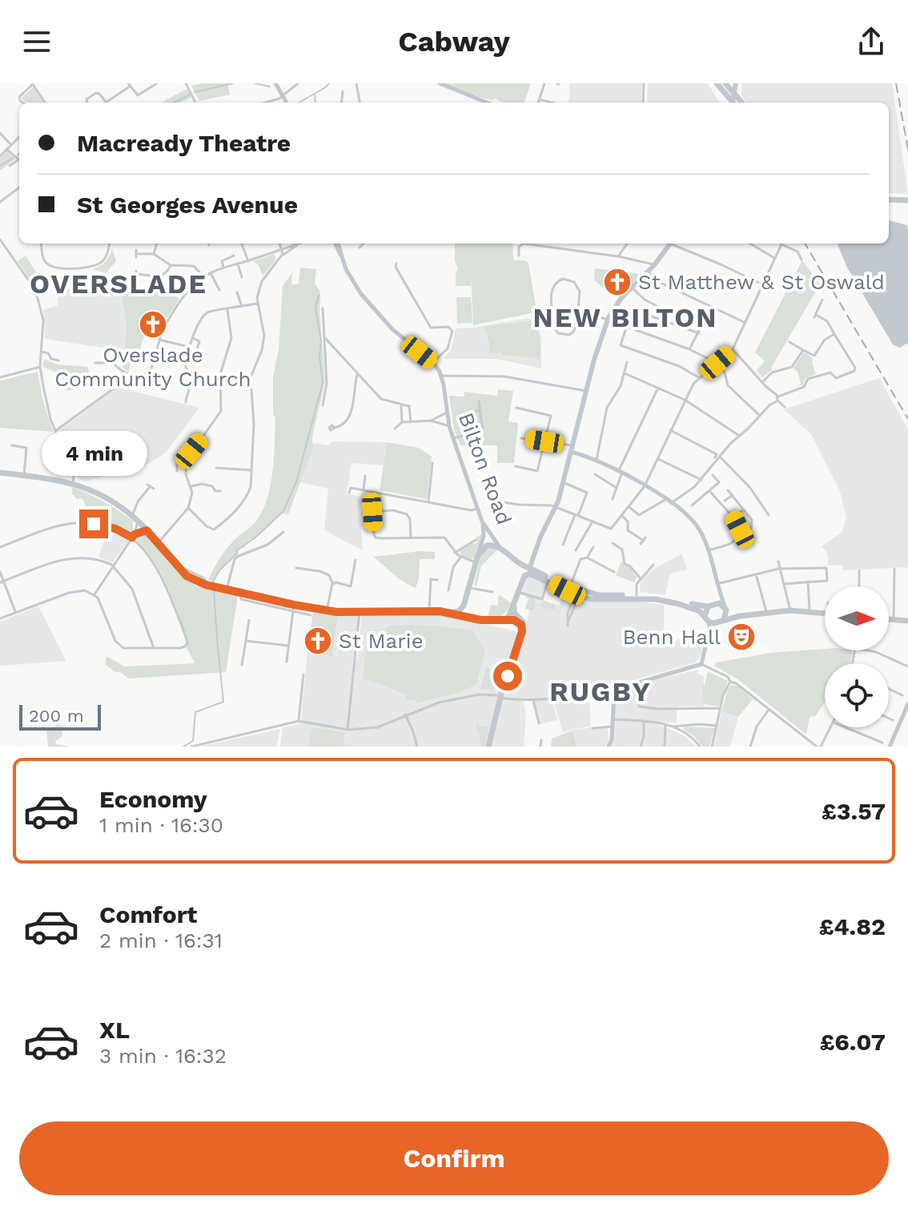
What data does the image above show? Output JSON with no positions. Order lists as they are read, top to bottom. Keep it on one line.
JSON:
{"streets":{"highway":["Bilton Road"]},"districts":["OVERSLADE","NEW BILTON","RUGBY"],"places":{"church":["St Matthew & St Oswald","Overslade Community Church","St Marie"],"theatre":["Benn Hall"]},"scale_bar":"200 m","north":"right","page":{"header":"Cabway","banner":["Macready Theatre","St Georges Avenue"],"bubble":"4 min","scale":"200 m","list":[{"name":"Economy","note":"1 min · 16:30","value":"£3.57"},{"name":"Comfort","note":"2 min · 16:31","value":"£4.82"},{"name":"XL","note":"3 min · 16:32","value":"£6.07"}],"buttons":"Confirm"}}
